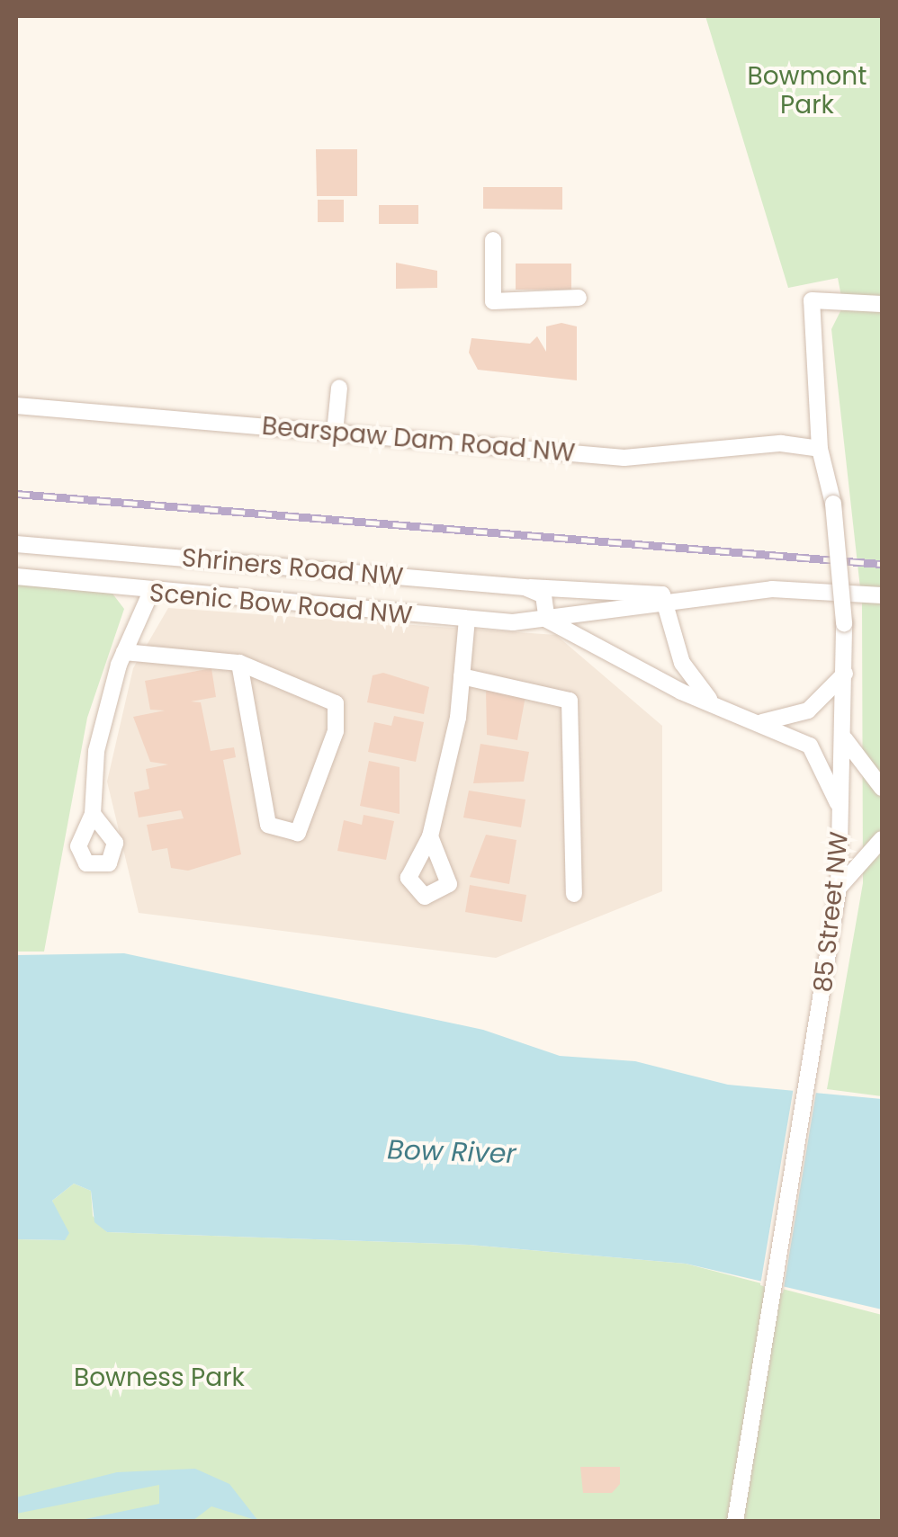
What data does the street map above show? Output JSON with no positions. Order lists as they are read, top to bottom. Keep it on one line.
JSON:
{"streets":{"street":["Bearspaw Dam Road NW","Shriners Road NW","Scenic Bow Road NW","85 Street NW"]},"crossings":[["Bearspaw Dam Road NW","85 Street NW"],["Shriners Road NW","Scenic Bow Road NW"]],"water":["Bow River"],"parks":["Bowmont Park","Bowness Park"]}
